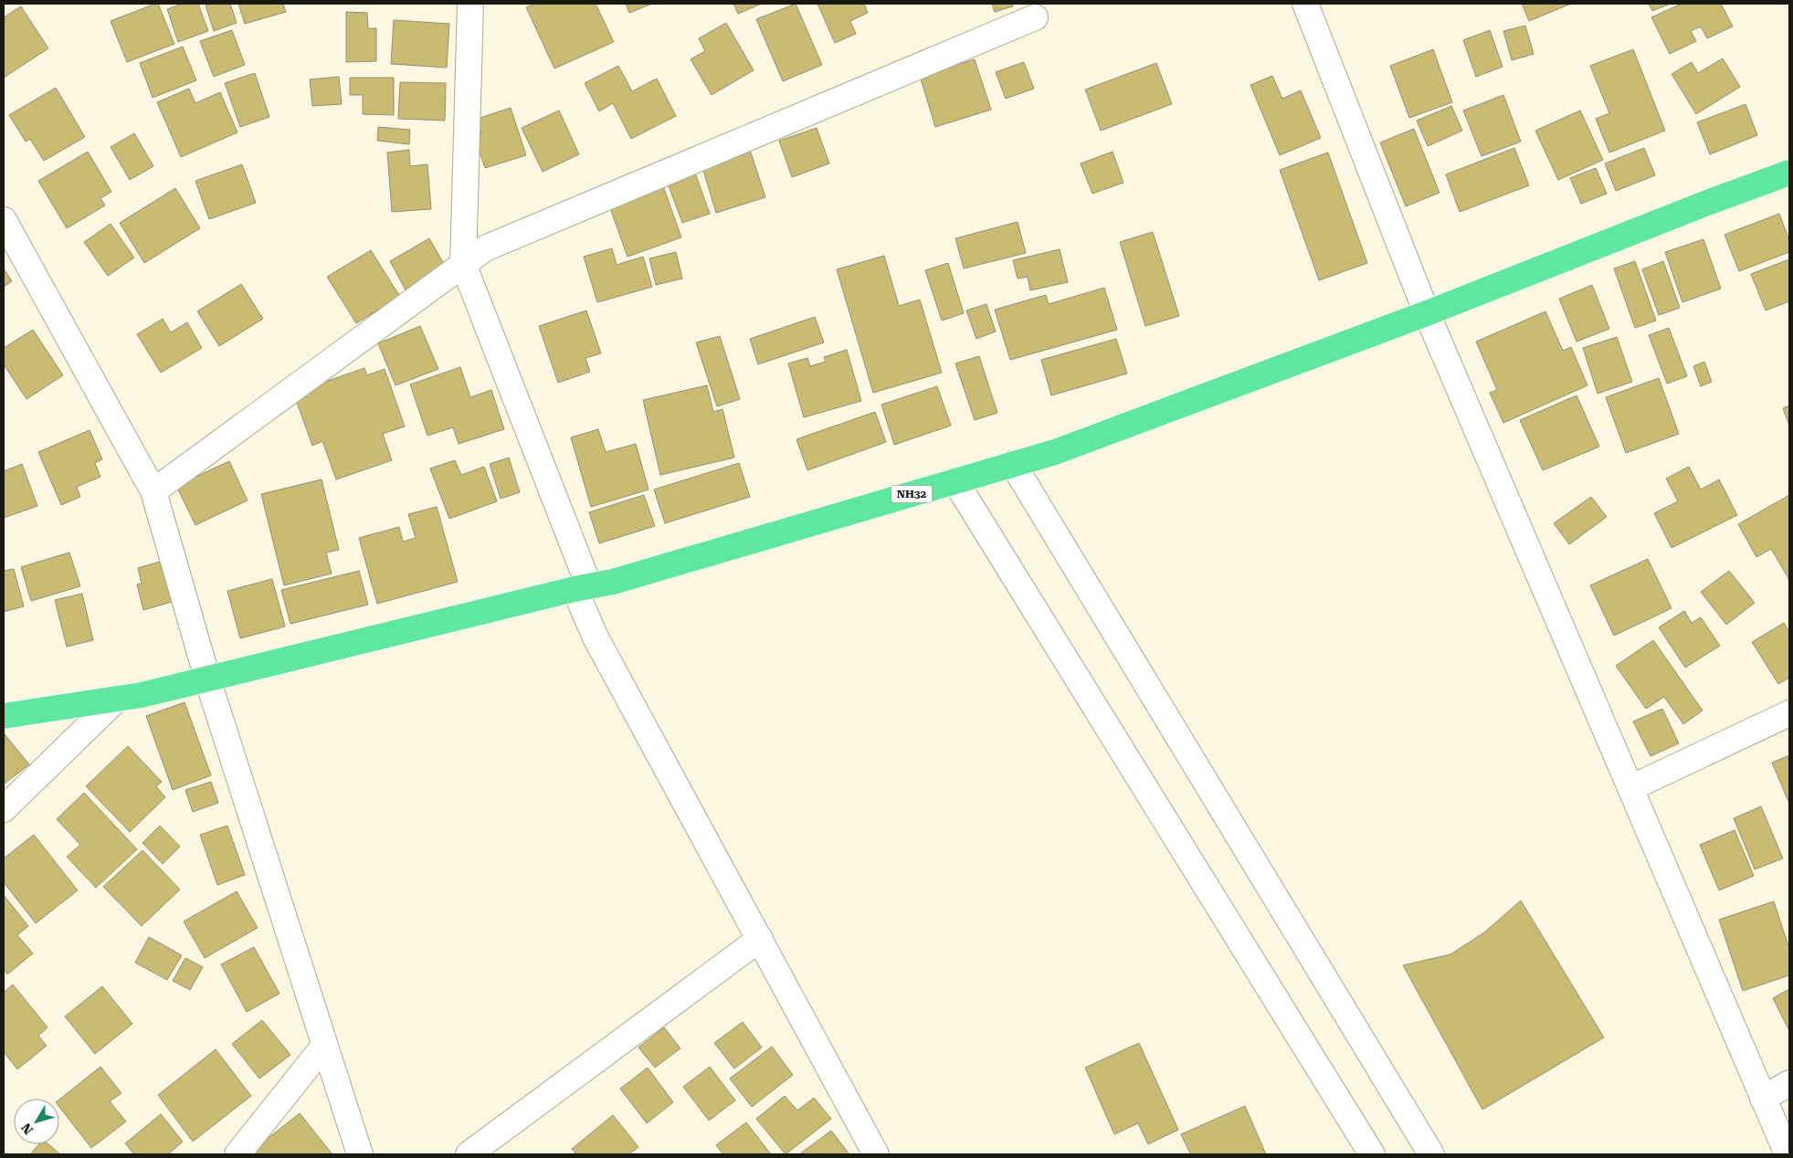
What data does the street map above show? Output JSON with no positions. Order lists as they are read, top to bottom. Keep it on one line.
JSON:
{"streets":{"highway":["NH32"]},"north":"bottom left"}
